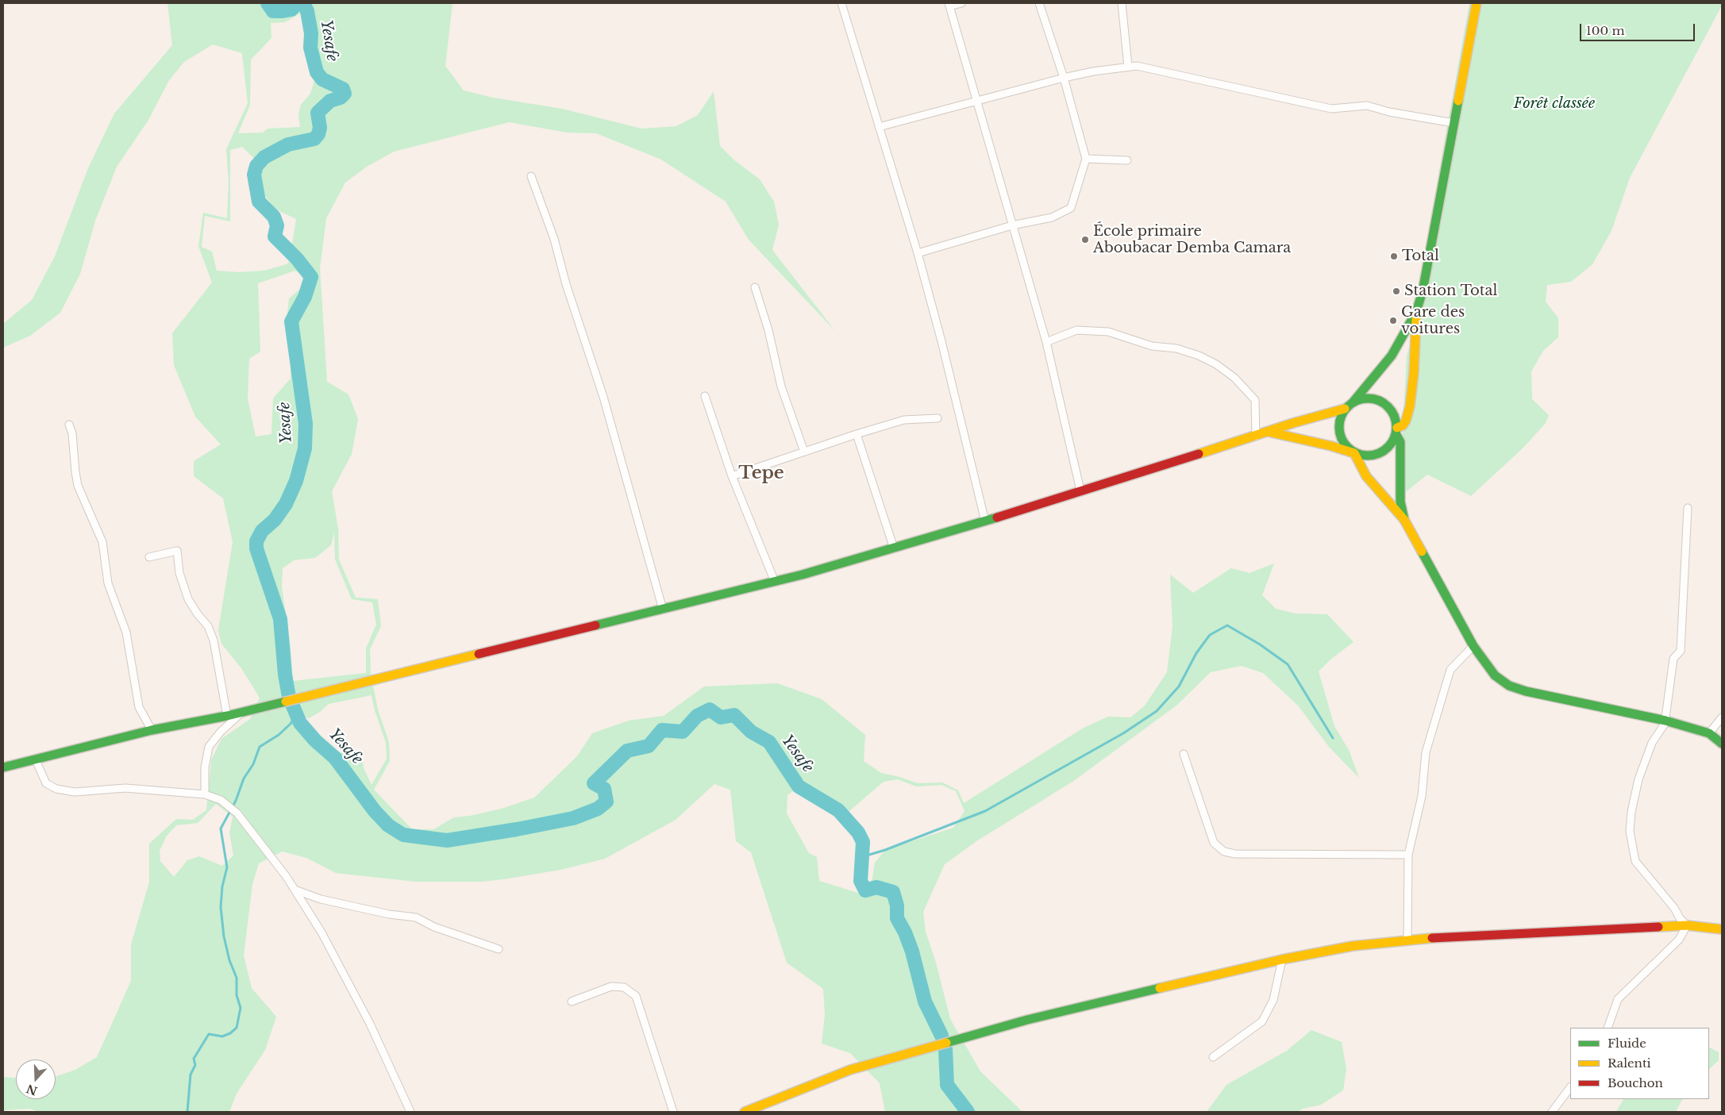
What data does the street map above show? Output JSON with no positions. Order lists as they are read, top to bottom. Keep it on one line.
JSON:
{"districts":["Tepe"],"water":["Yesafe"],"parks":["Forêt classée"],"places":["École primaire Aboubacar Demba Camara","Total","Station Total","Gare des voitures"],"legend":["Fluide","Ralenti","Bouchon"],"scale_bar":"100 m","north":"bottom"}
